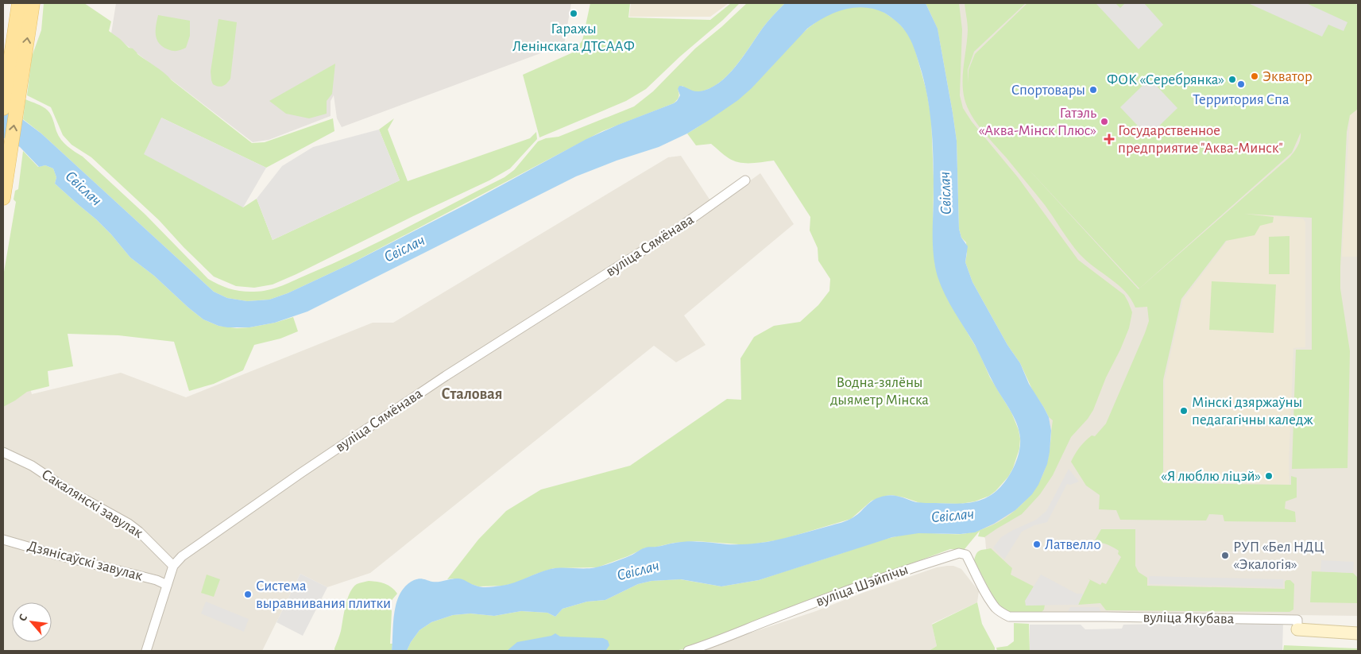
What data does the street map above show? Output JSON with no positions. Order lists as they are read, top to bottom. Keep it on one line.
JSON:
{"streets":{"street":["вуліца Сямёнава","Сакалянскі завулак","Дзянісаўскі завулак","вуліца Шэйпічы","вуліца Якубава"]},"crossings":[["вуліца Сямёнава","Сакалянскі завулак"],["вуліца Сямёнава","Дзянісаўскі завулак"],["вуліца Шэйпічы","вуліца Якубава"]],"districts":["Сталовая"],"water":["Свіслач"],"parks":["Водна-зялёны дыяметр Мінска"],"places":{"other":["Гаражы Ленінскага ДТСААФ","Экватор","ФОК «Серебрянка»","Территория Спа","Спортовары","Гатэль «Аква-Мінск Плюс»","Мінскі дзяржаўны педагагічны каледж","«Я люблю ліцэй»","Латвелло","РУП «Бел НДЦ «Экалогія»","Система выравнивания плитки"],"health":["Государственное предприятие \"Аква-Минск\""]},"north":"top left"}
